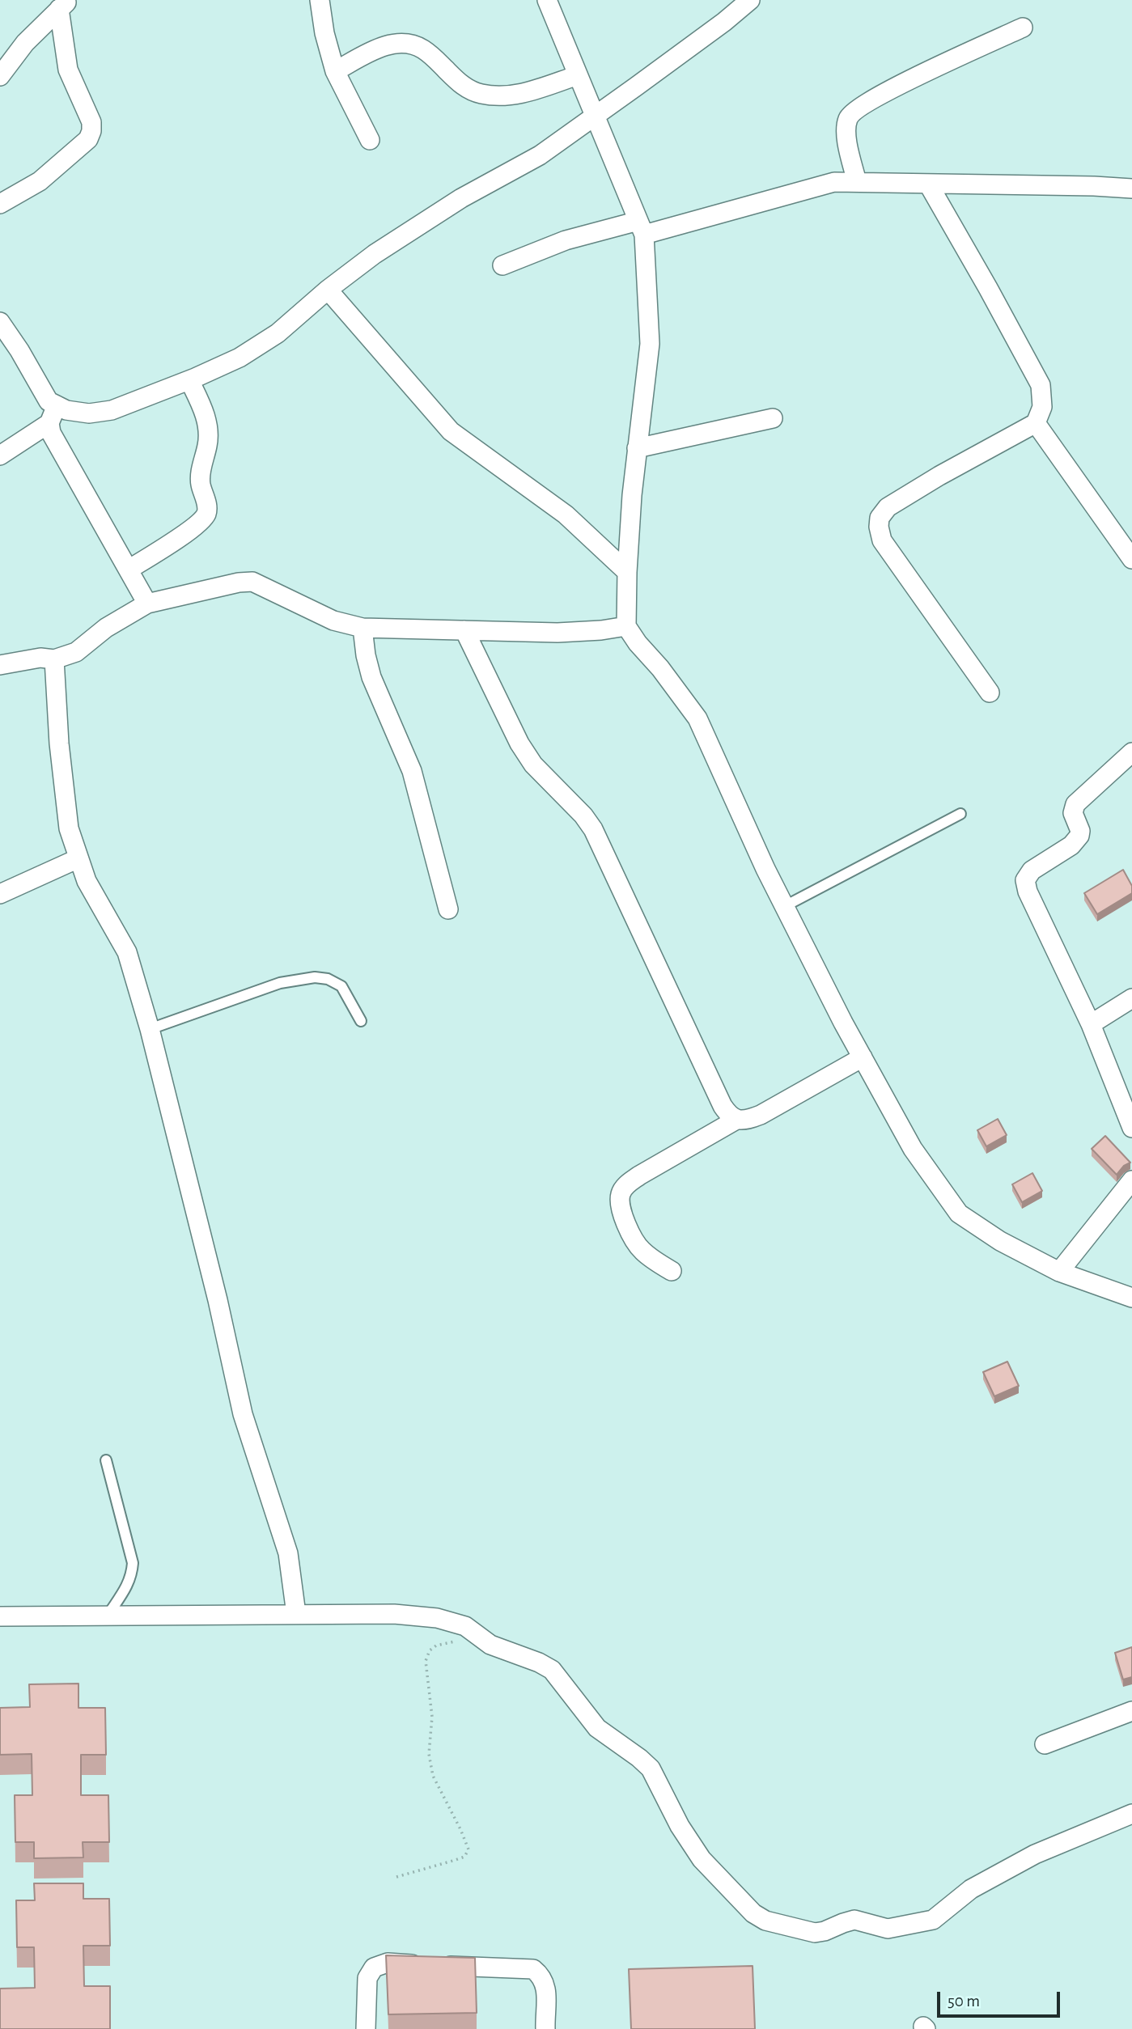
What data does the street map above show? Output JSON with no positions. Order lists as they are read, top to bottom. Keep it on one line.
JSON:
{"scale_bar":"50 m"}
